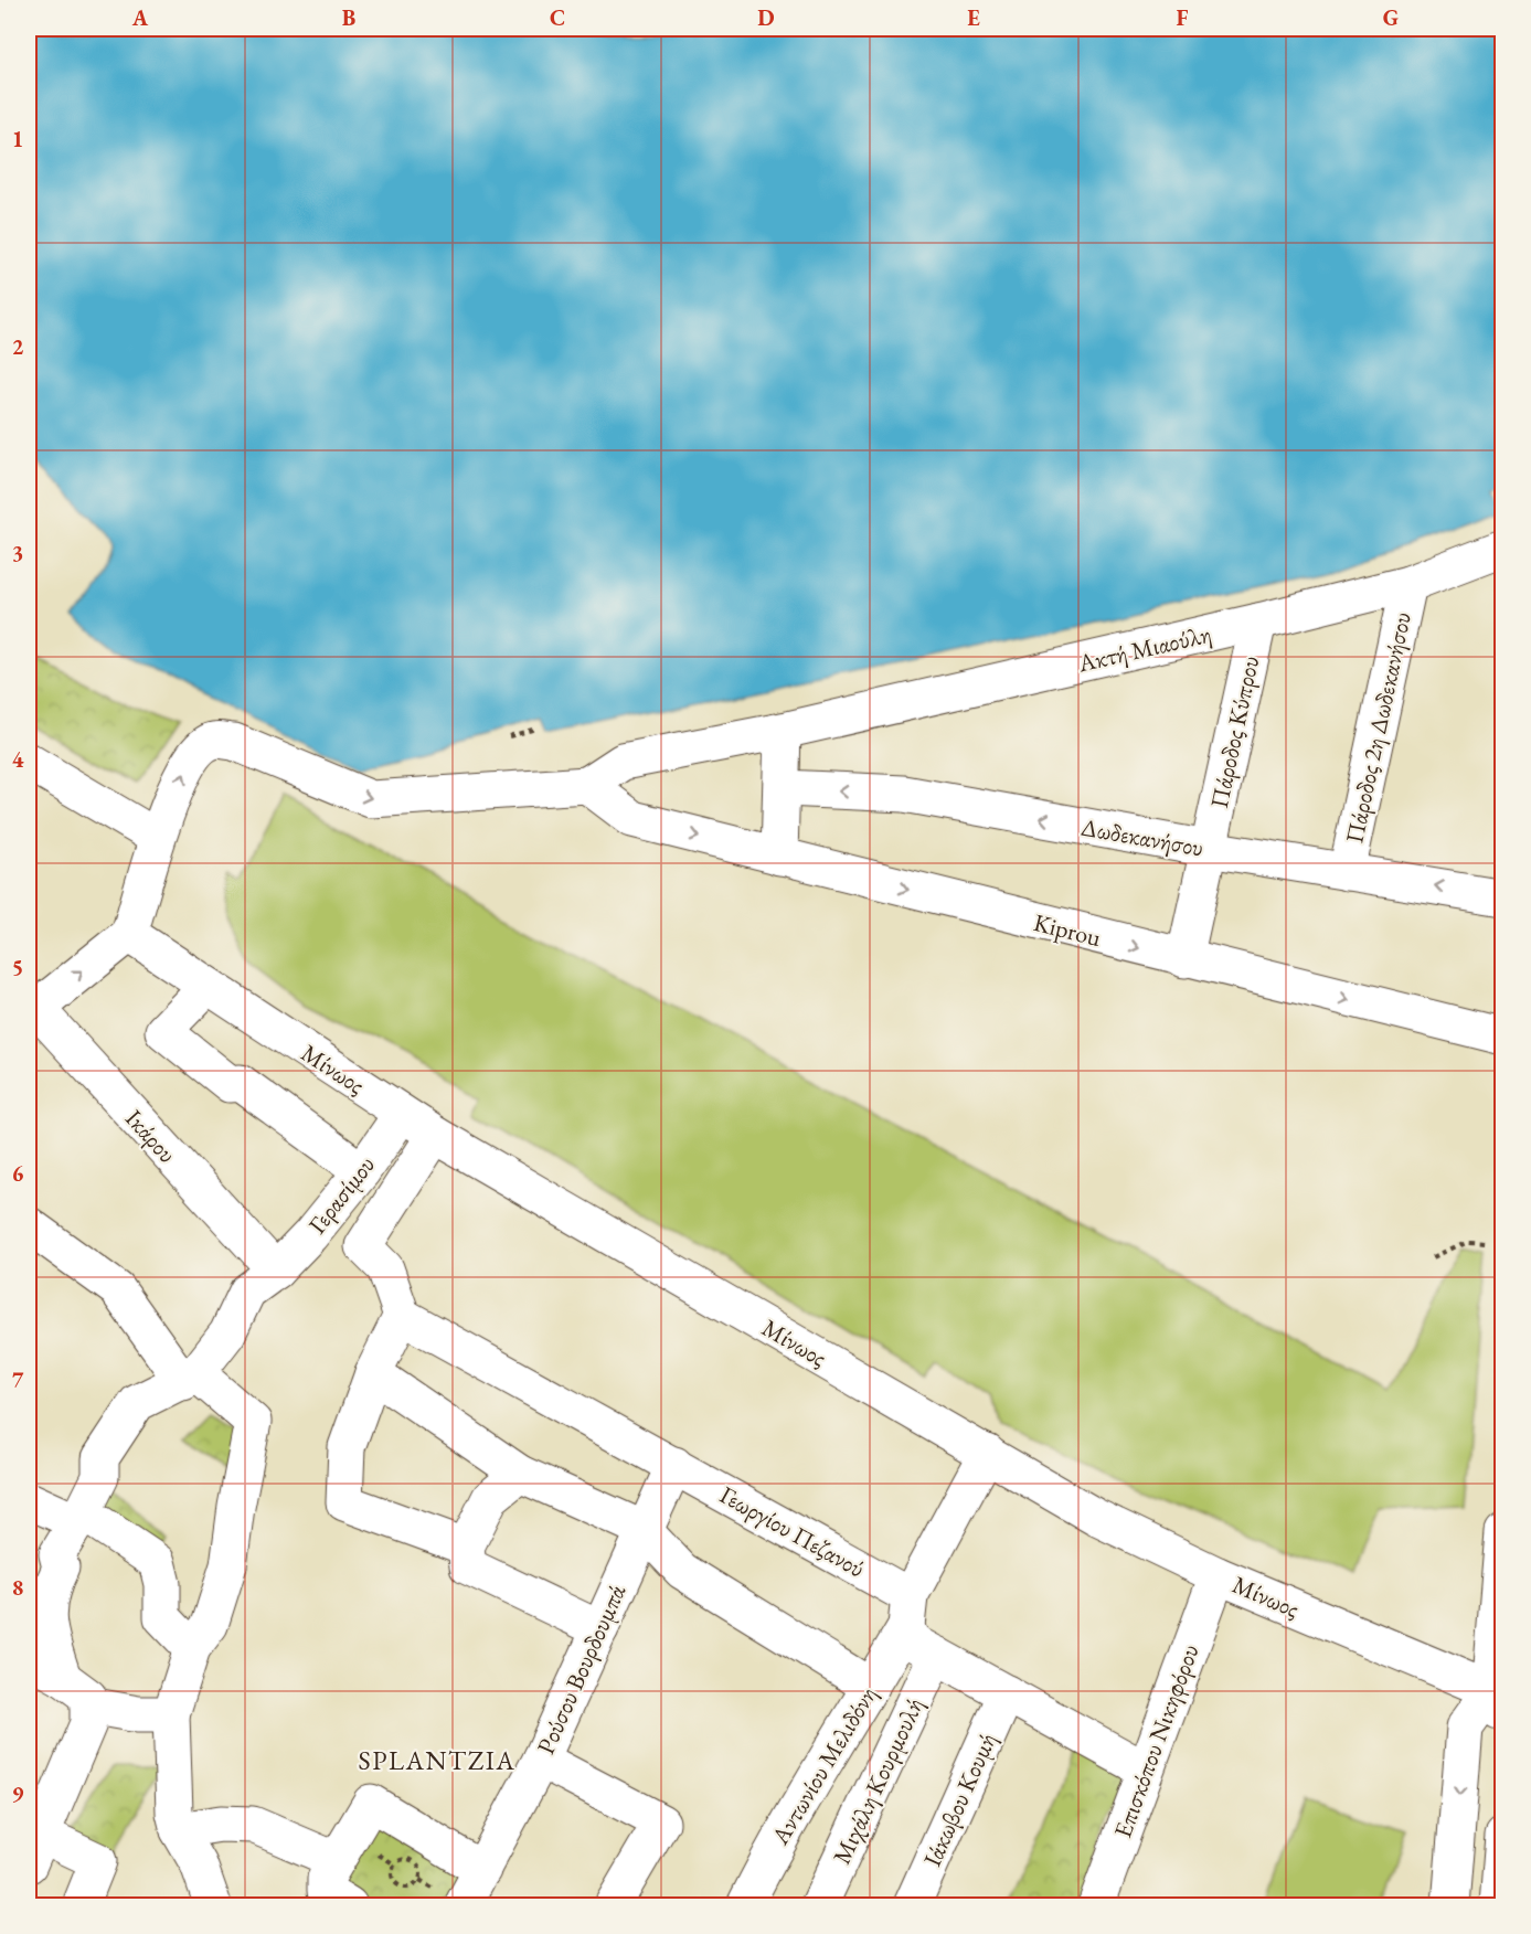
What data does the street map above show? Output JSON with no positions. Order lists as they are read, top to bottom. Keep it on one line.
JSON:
{"streets":{"street":["Ακτή Μιαούλη","Πάροδος 2η Δωδεκανήσου","Πάροδος Κύπρου","Δωδεκανήσου","Kiprou","Μίνωος","Ικάρου","Γερασίμου","Γεωργίου Πεζανού","Ρούσου Βουρδουμπά","Επισκόπου Νικηφόρου","Αντωνίου Μελιδόνη","Μιχάλη Κουρμουλή","Ιάκωβου Κουμή"]},"crossings":[["Ακτή Μιαούλη","Πάροδος 2η Δωδεκανήσου"],["Ακτή Μιαούλη","Πάροδος Κύπρου"],["Ακτή Μιαούλη","Kiprou"],["Πάροδος 2η Δωδεκανήσου","Δωδεκανήσου"],["Πάροδος Κύπρου","Δωδεκανήσου"],["Πάροδος Κύπρου","Kiprou"],["Μίνωος","Γερασίμου"],["Μίνωος","Επισκόπου Νικηφόρου"],["Μίνωος","Αντωνίου Μελιδόνη"],["Ικάρου","Γερασίμου"],["Γεωργίου Πεζανού","Ρούσου Βουρδουμπά"],["Γεωργίου Πεζανού","Επισκόπου Νικηφόρου"],["Γεωργίου Πεζανού","Αντωνίου Μελιδόνη"],["Γεωργίου Πεζανού","Μιχάλη Κουρμουλή"],["Γεωργίου Πεζανού","Ιάκωβου Κουμή"]],"one_way":["Δωδεκανήσου","Kiprou"],"districts":["SPLANTZIA"],"grid":{"columns":["A","B","C","D","E","F","G"],"rows":["1","2","3","4","5","6","7","8","9"]}}
